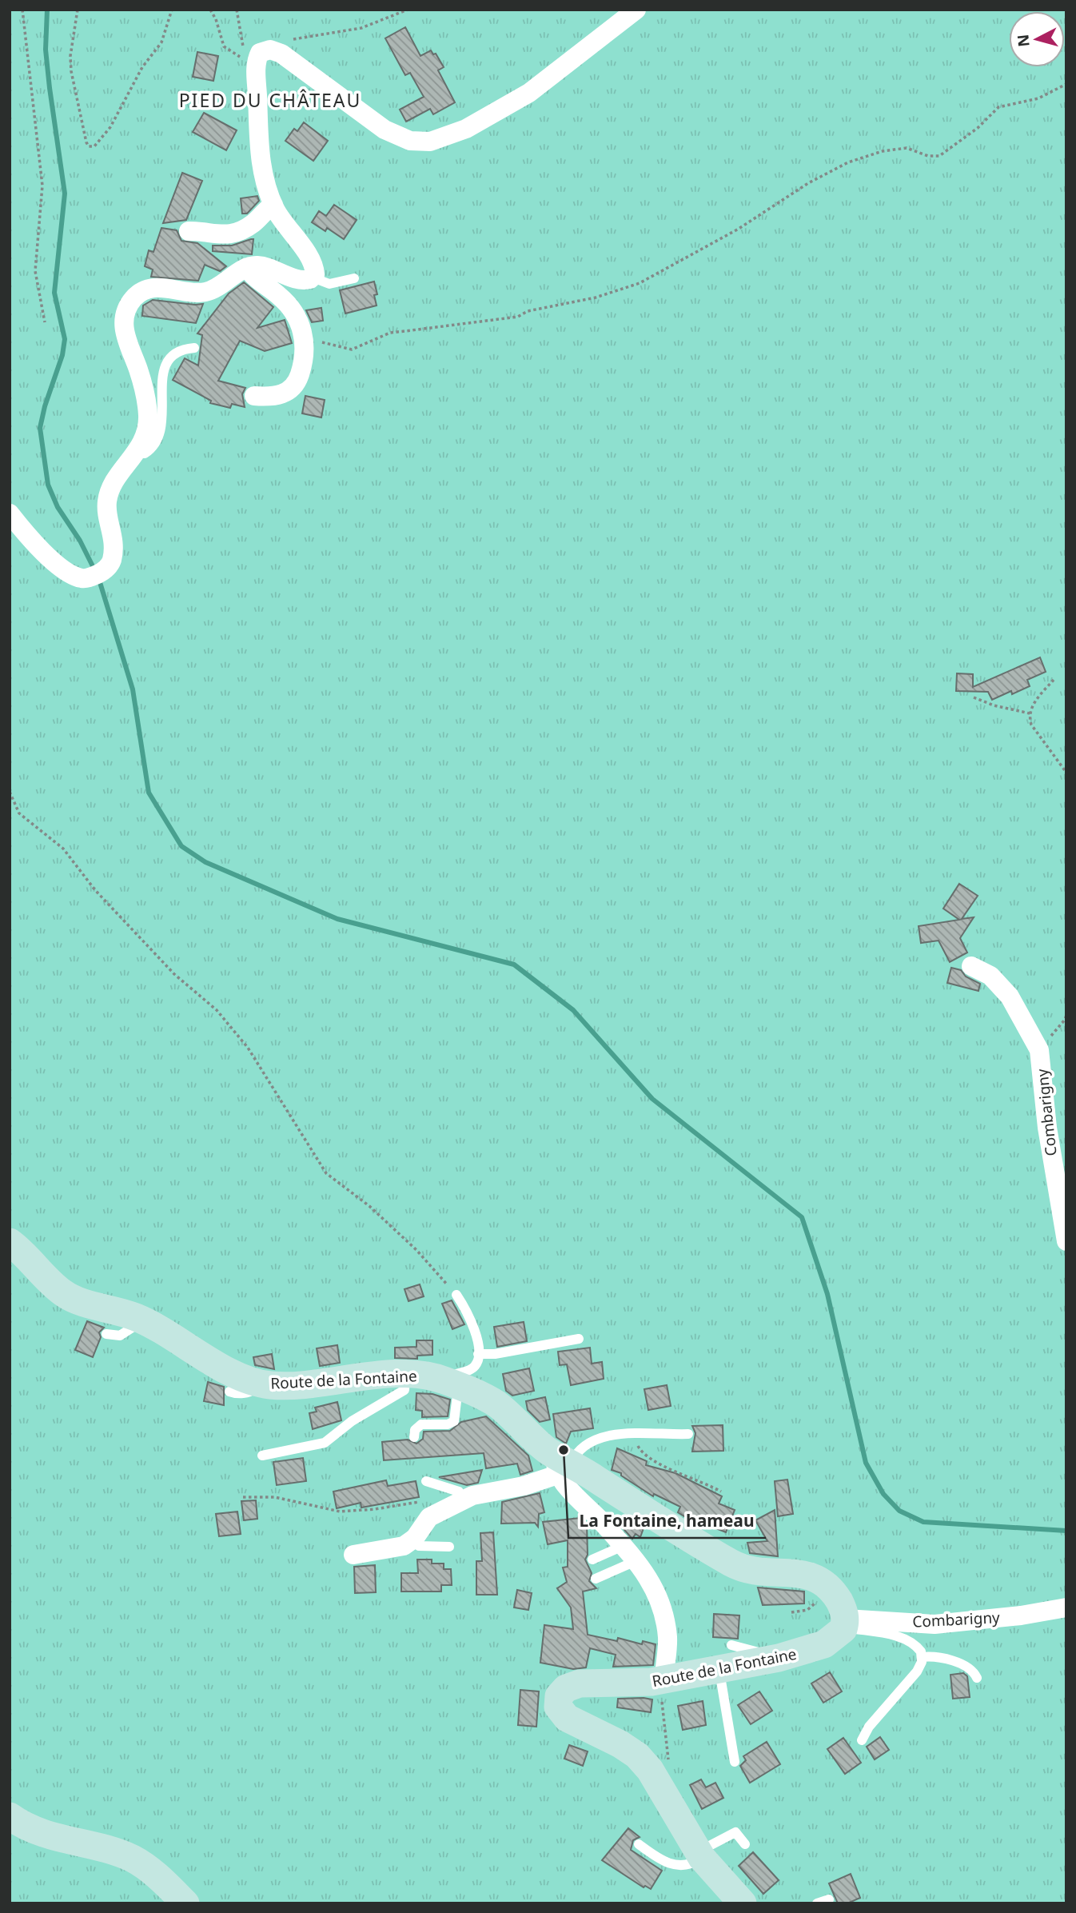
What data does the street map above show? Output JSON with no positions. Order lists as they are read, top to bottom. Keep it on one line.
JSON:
{"streets":{"street":["Combarigny","Route de la Fontaine"]},"crossings":[["Combarigny","Route de la Fontaine"]],"districts":["PIED DU CHÂTEAU"],"places":["La Fontaine, hameau"],"north":"left"}
